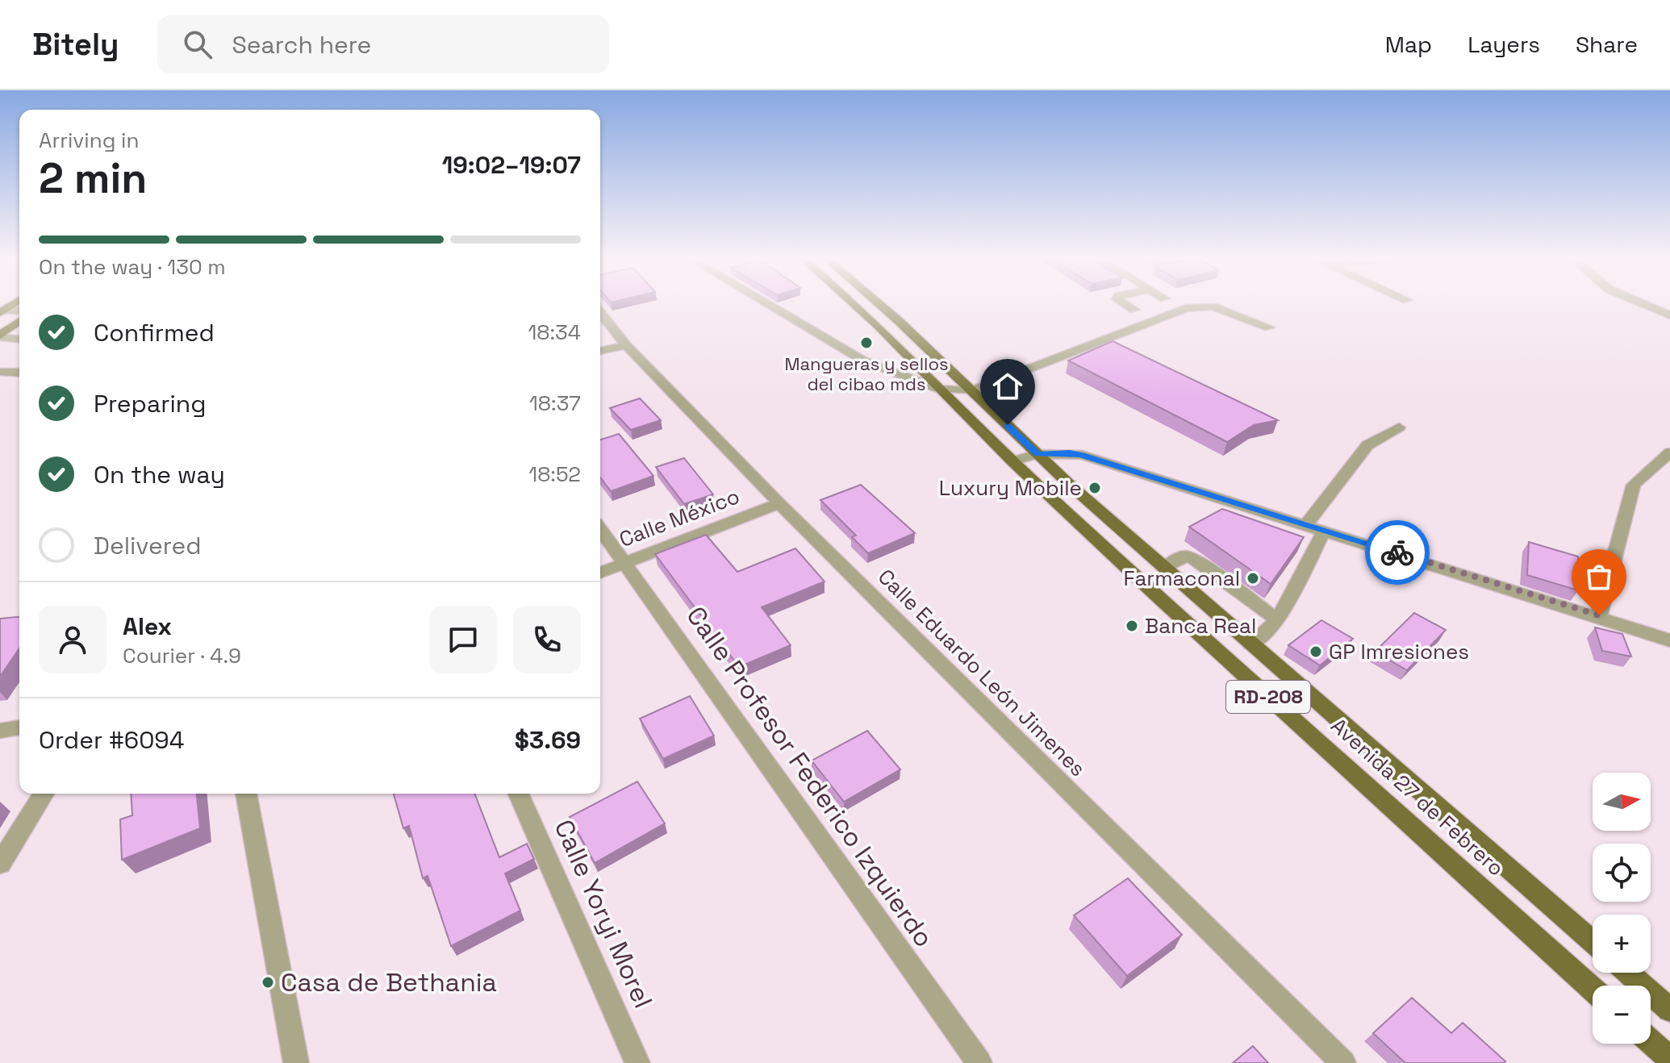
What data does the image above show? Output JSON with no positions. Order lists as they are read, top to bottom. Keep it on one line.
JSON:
{"streets":{"main road":["RD-208","Avenida 27 de Febrero"],"street":["Calle México","Calle Eduardo León Jimenes","Calle Profesor Federico Izquierdo","Calle Yoryi Morel"]},"crossings":[["Calle México","Calle Eduardo León Jimenes"],["Calle México","Calle Profesor Federico Izquierdo"]],"places":["Mangueras y sellos del cibao mds","Luxury Mobile","Farmaconal","Banca Real","GP Imresiones","Casa de Bethania"],"north":"right","page":{"header":"Bitely","search":"Search here","nav":["Map","Layers","Share"],"heading":["2 min","Arriving in","19:02–19:07"],"panel":["Alex","Courier · 4.9","Order #6094","$3.69"],"bar":"On the way · 130 m","list":[["Confirmed","18:34"],["Preparing","18:37"],["On the way","18:52"],"Delivered"],"map_buttons":["+","−"]}}
